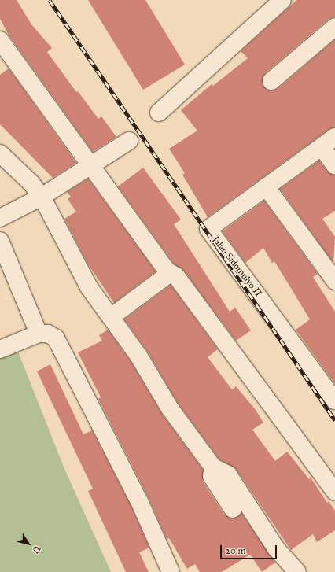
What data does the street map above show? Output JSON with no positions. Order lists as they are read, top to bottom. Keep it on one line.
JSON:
{"streets":{"street":["Jalan Sidomulyo II"]},"scale_bar":"20 m","north":"bottom right"}
